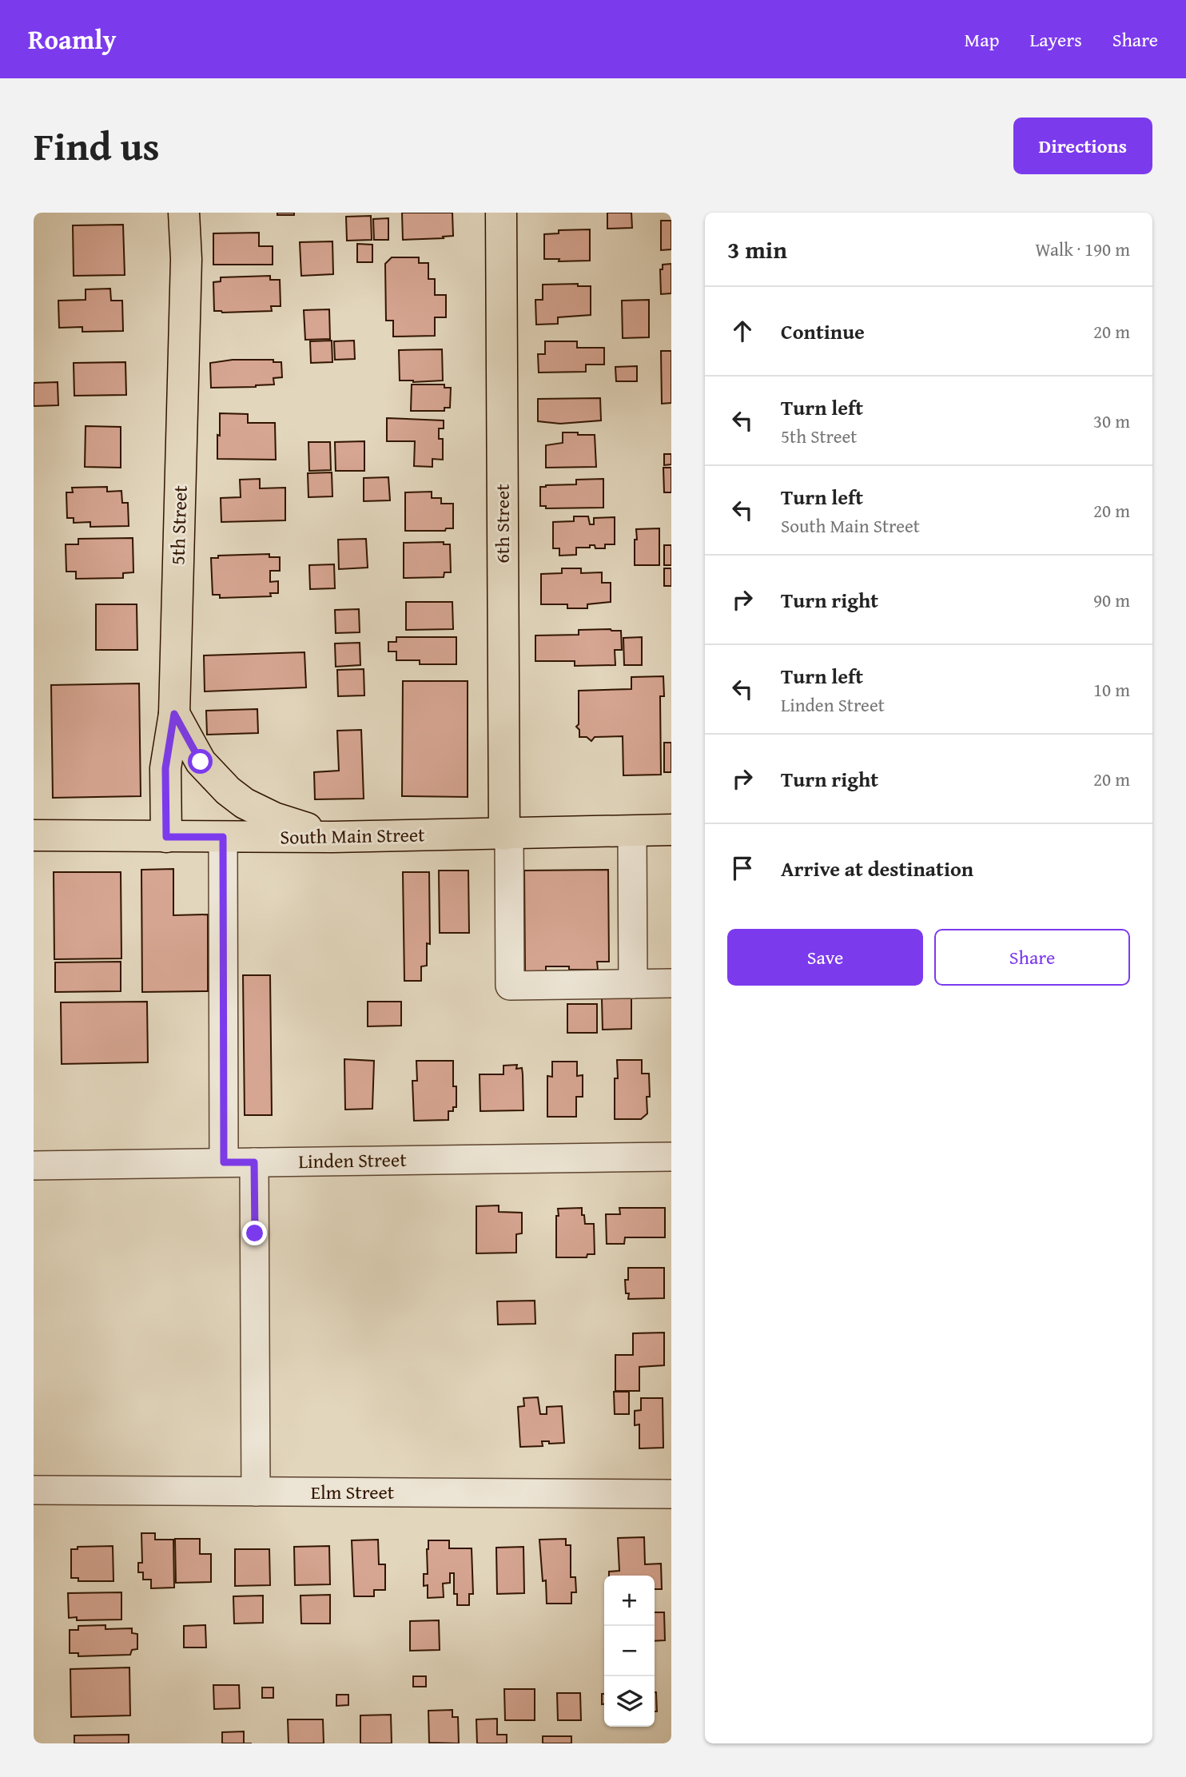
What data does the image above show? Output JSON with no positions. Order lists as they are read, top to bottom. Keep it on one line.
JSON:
{"streets":{"main road":["6th Street","5th Street","South Main Street"],"street":["Linden Street","Elm Street"]},"crossings":[["6th Street","South Main Street"],["5th Street","South Main Street"]],"page":{"header":"Roamly","nav":["Map","Layers","Share"],"title":"Find us","buttons":["Directions",["Save","Share"]],"heading":["3 min","Walk · 190 m"],"list":[["Continue","20 m"],["Turn left","5th Street","30 m"],["Turn left","South Main Street","20 m"],["Turn right","90 m"],["Turn left","Linden Street","10 m"],["Turn right","20 m"],"Arrive at destination"],"map_buttons":["+","−"]}}
